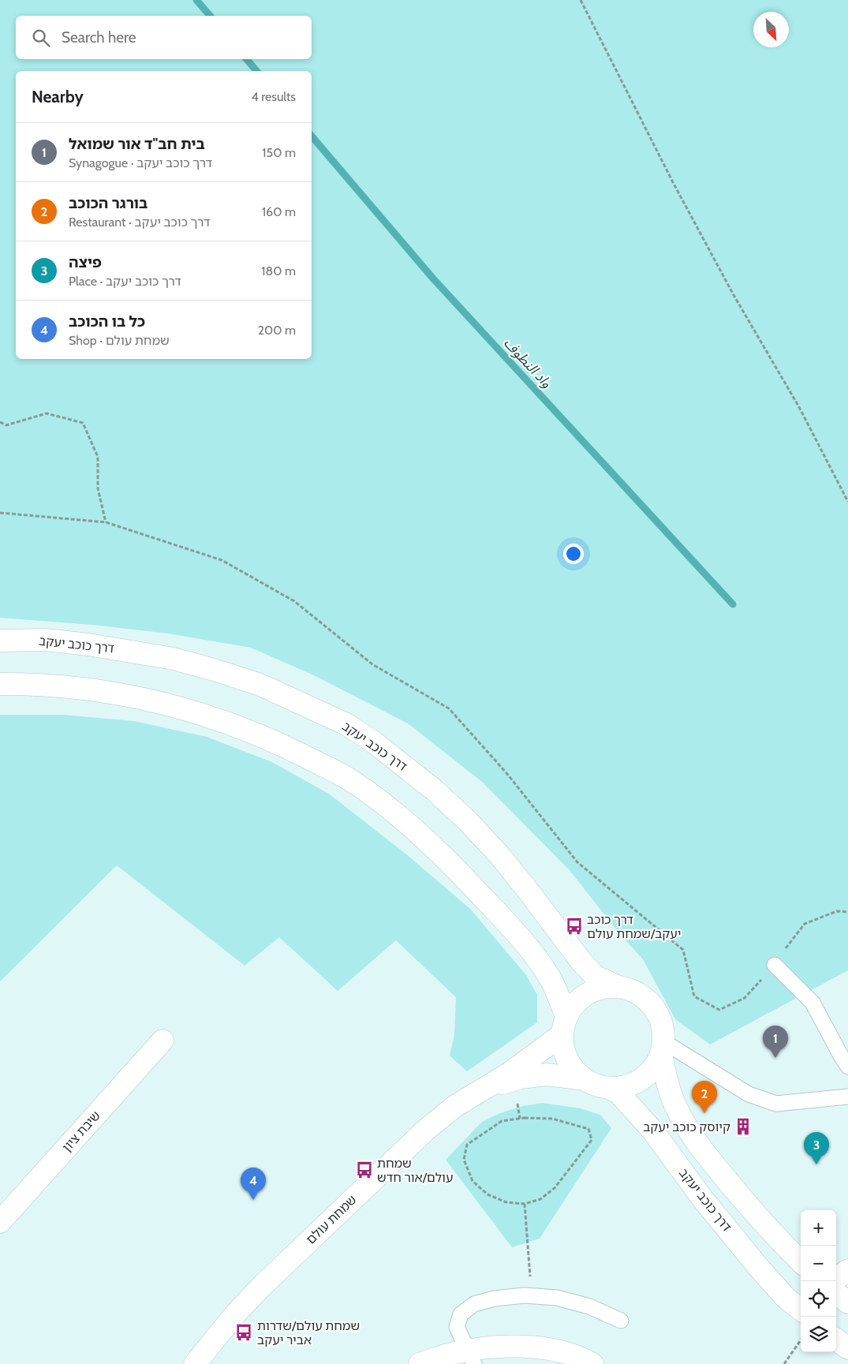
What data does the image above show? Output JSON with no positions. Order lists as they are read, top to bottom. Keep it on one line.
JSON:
{"streets":{"street":["דרך כוכב יעקב","שיבת ציון","שמחת עולם"]},"crossings":[["דרך כוכב יעקב","שמחת עולם"]],"water":["واد النطوف"],"places":{"bus stop":["דרך כוכב יעקב/שמחת עולם","שמחת עולם/אור חדש","שמחת עולם/שדרות אביר יעקב"],"building":["קיוסק כוכב יעקב"]},"north":"bottom right","page":{"search":"Search here","heading":["Nearby","4 results"],"list":[{"mark":"1","name":"בית חב\"ד אור שמואל","note":"Synagogue · דרך כוכב יעקב","value":"150 m"},{"mark":"2","name":"בורגר הכוכב","note":"Restaurant · דרך כוכב יעקב","value":"160 m"},{"mark":"3","name":"פיצה","note":"Place · דרך כוכב יעקב","value":"180 m"},{"mark":"4","name":"כל בו הכוכב","note":"Shop · שמחת עולם","value":"200 m"}],"pins":["1","2","3","4"],"map_buttons":["+","−"]}}
